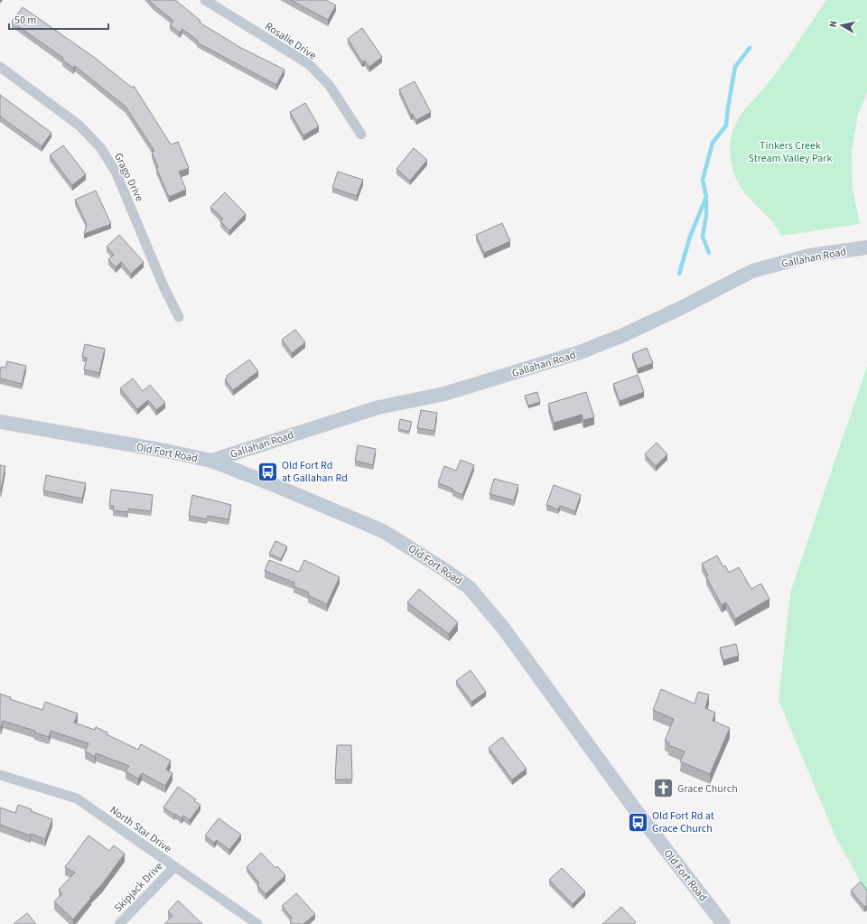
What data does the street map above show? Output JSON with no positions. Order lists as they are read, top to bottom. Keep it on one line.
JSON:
{"streets":{"main road":["Gallahan Road","Old Fort Road"],"street":["Rosalie Drive","Grago Drive","North Star Drive","Skipjack Drive"]},"crossings":[["Gallahan Road","Old Fort Road"],["North Star Drive","Skipjack Drive"]],"parks":["Tinkers Creek Stream Valley Park"],"places":{"bus stop":["Old Fort Rd at Gallahan Rd","Old Fort Rd at Grace Church"],"church":["Grace Church"]},"scale_bar":"50 m","north":"left"}
